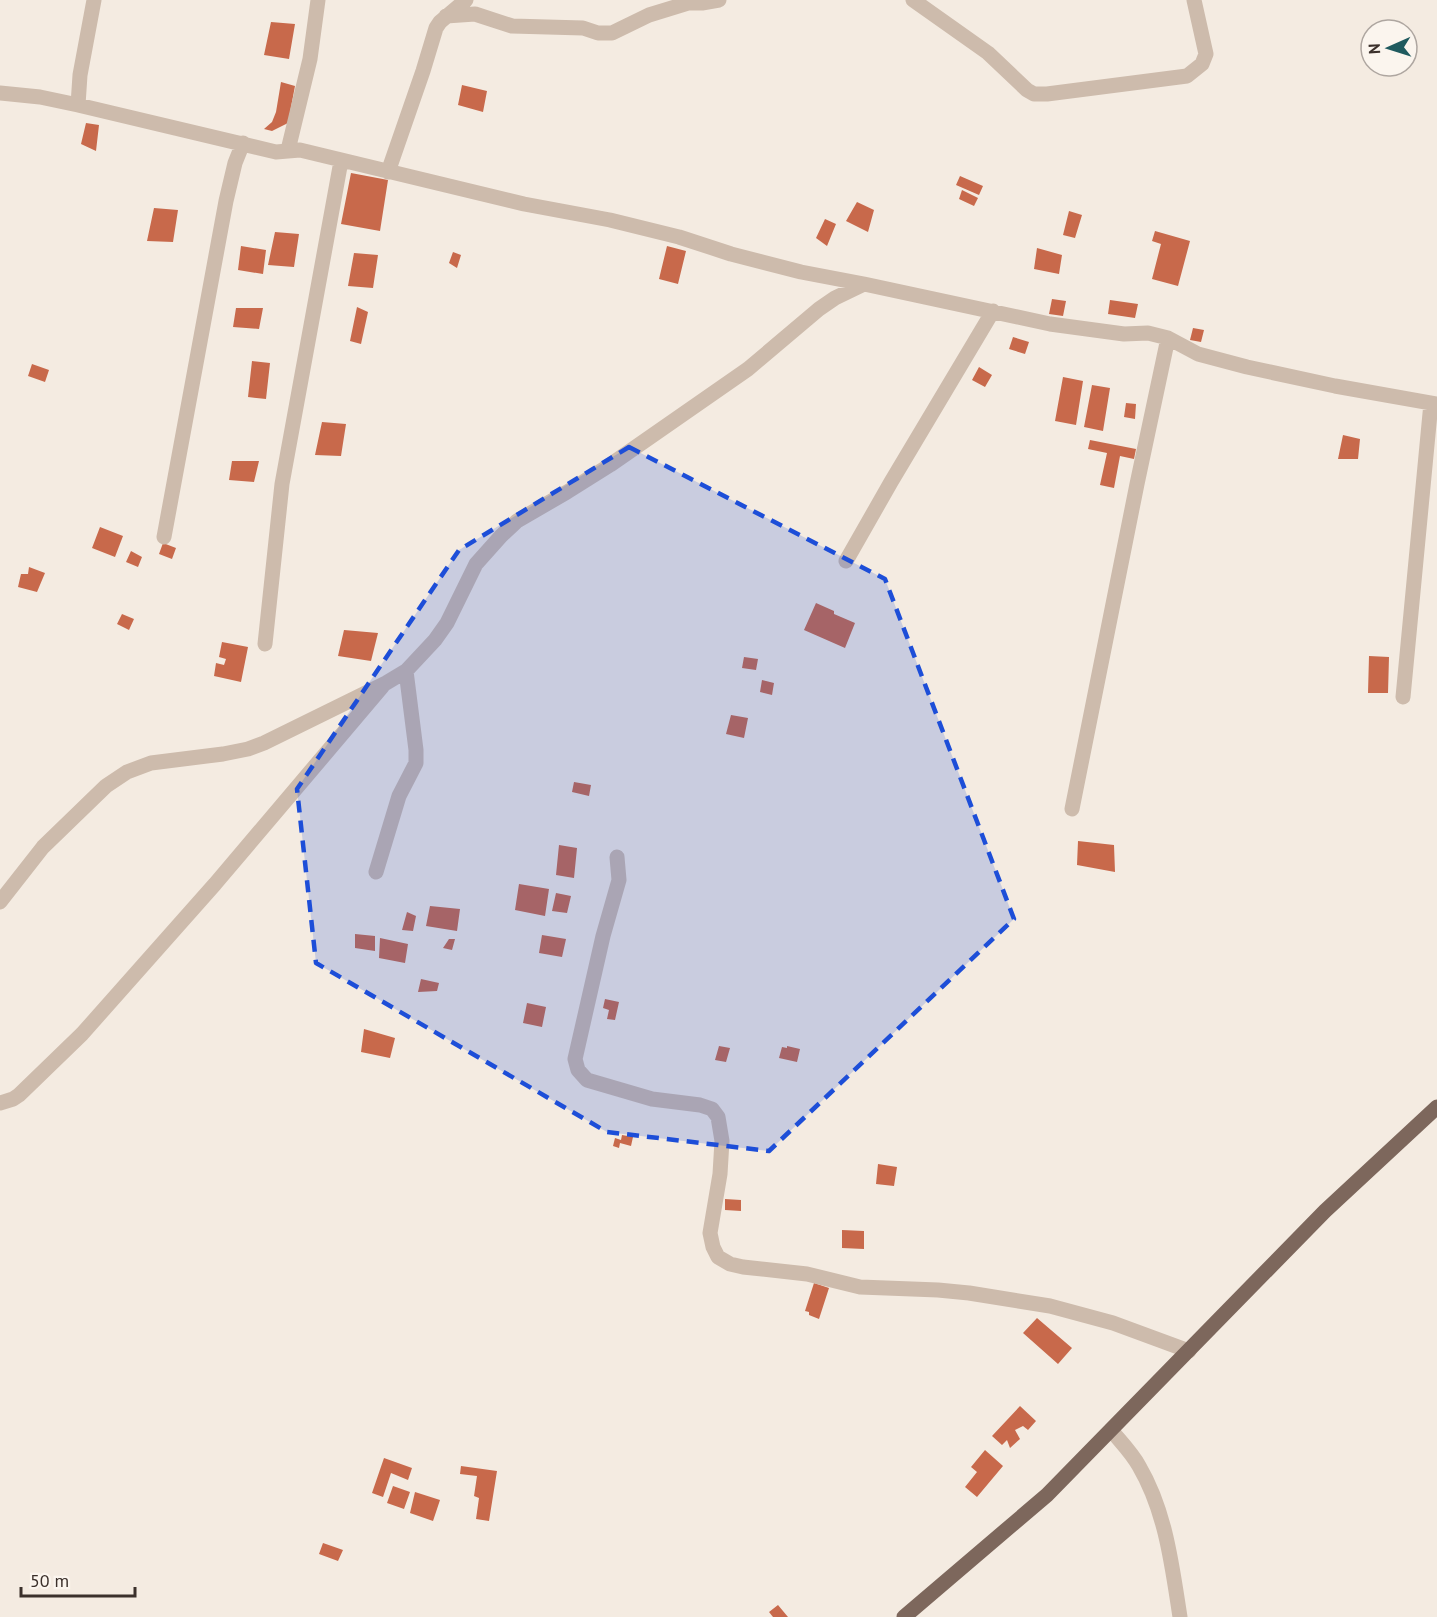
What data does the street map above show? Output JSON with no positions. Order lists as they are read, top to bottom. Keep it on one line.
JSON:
{"scale_bar":"50 m","north":"left"}
